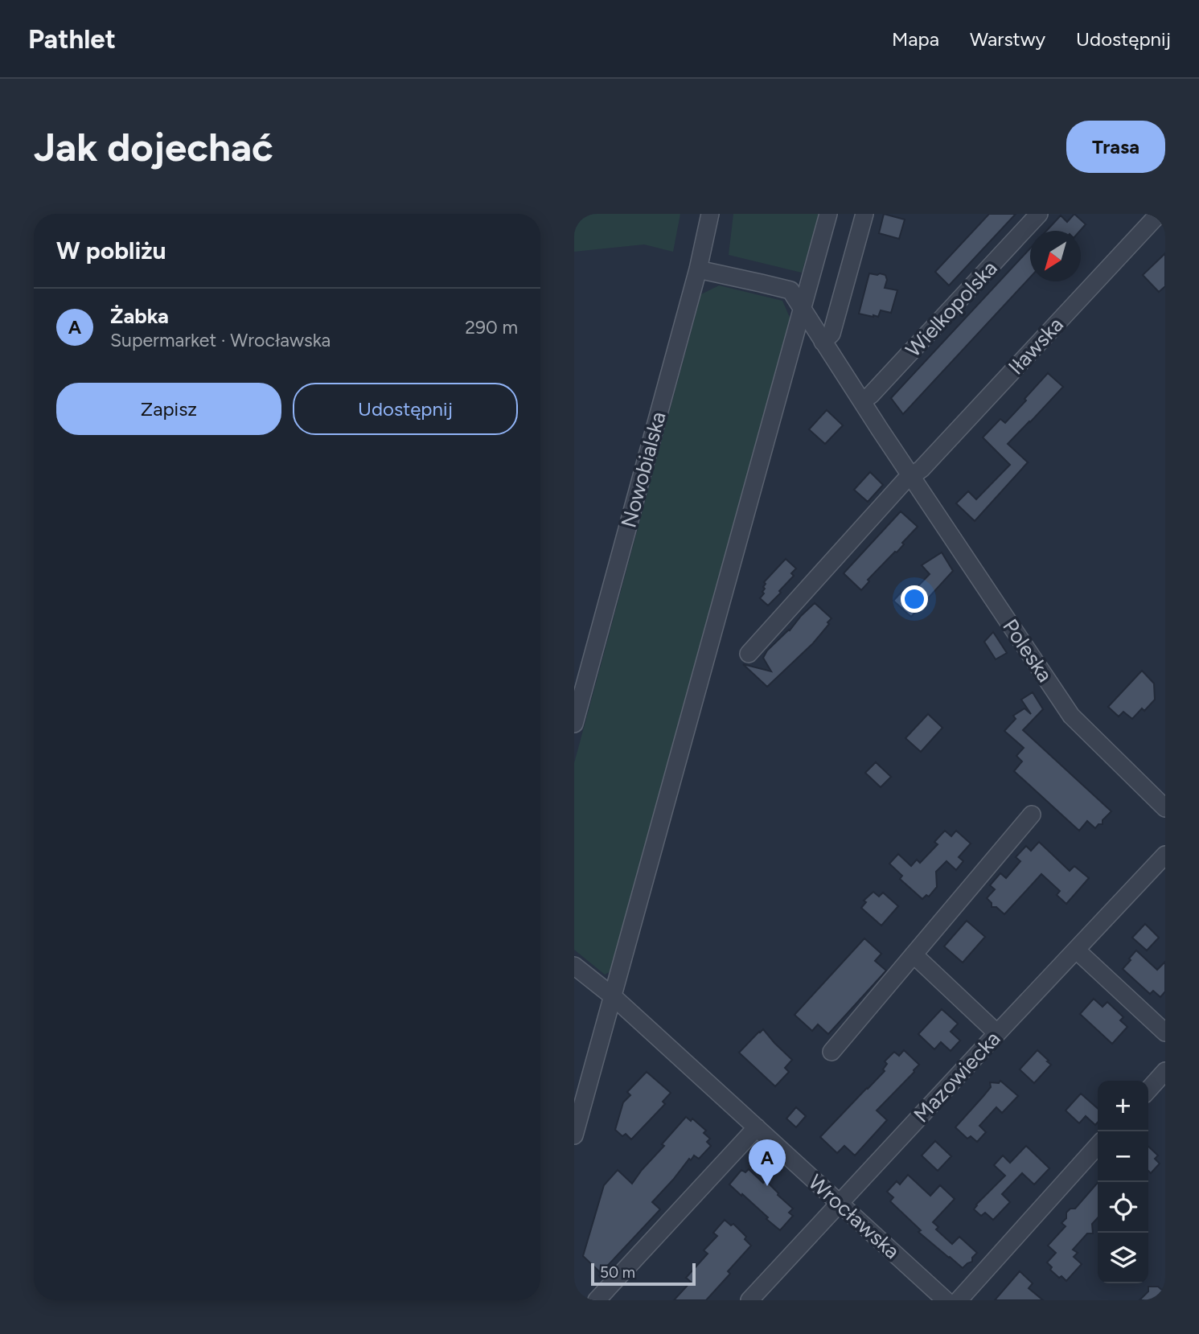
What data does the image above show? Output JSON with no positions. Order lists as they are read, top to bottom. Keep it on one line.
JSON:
{"streets":{"street":["Wielkopolska","Iławska","Nowobialska","Poleska","Mazowiecka","Wrocławska"]},"crossings":[["Wielkopolska","Poleska"],["Iławska","Poleska"],["Nowobialska","Poleska"],["Mazowiecka","Wrocławska"]],"scale_bar":"50 m","north":"bottom left","page":{"header":"Pathlet","nav":["Mapa","Warstwy","Udostępnij"],"buttons":["Trasa",["Zapisz","Udostępnij"]],"title":"Jak dojechać","heading":"W pobliżu","list":[{"mark":"A","name":"Żabka","note":"Supermarket · Wrocławska","value":"290 m"}],"map_buttons":["+","−"],"pins":"A","scale":"50 m"}}
